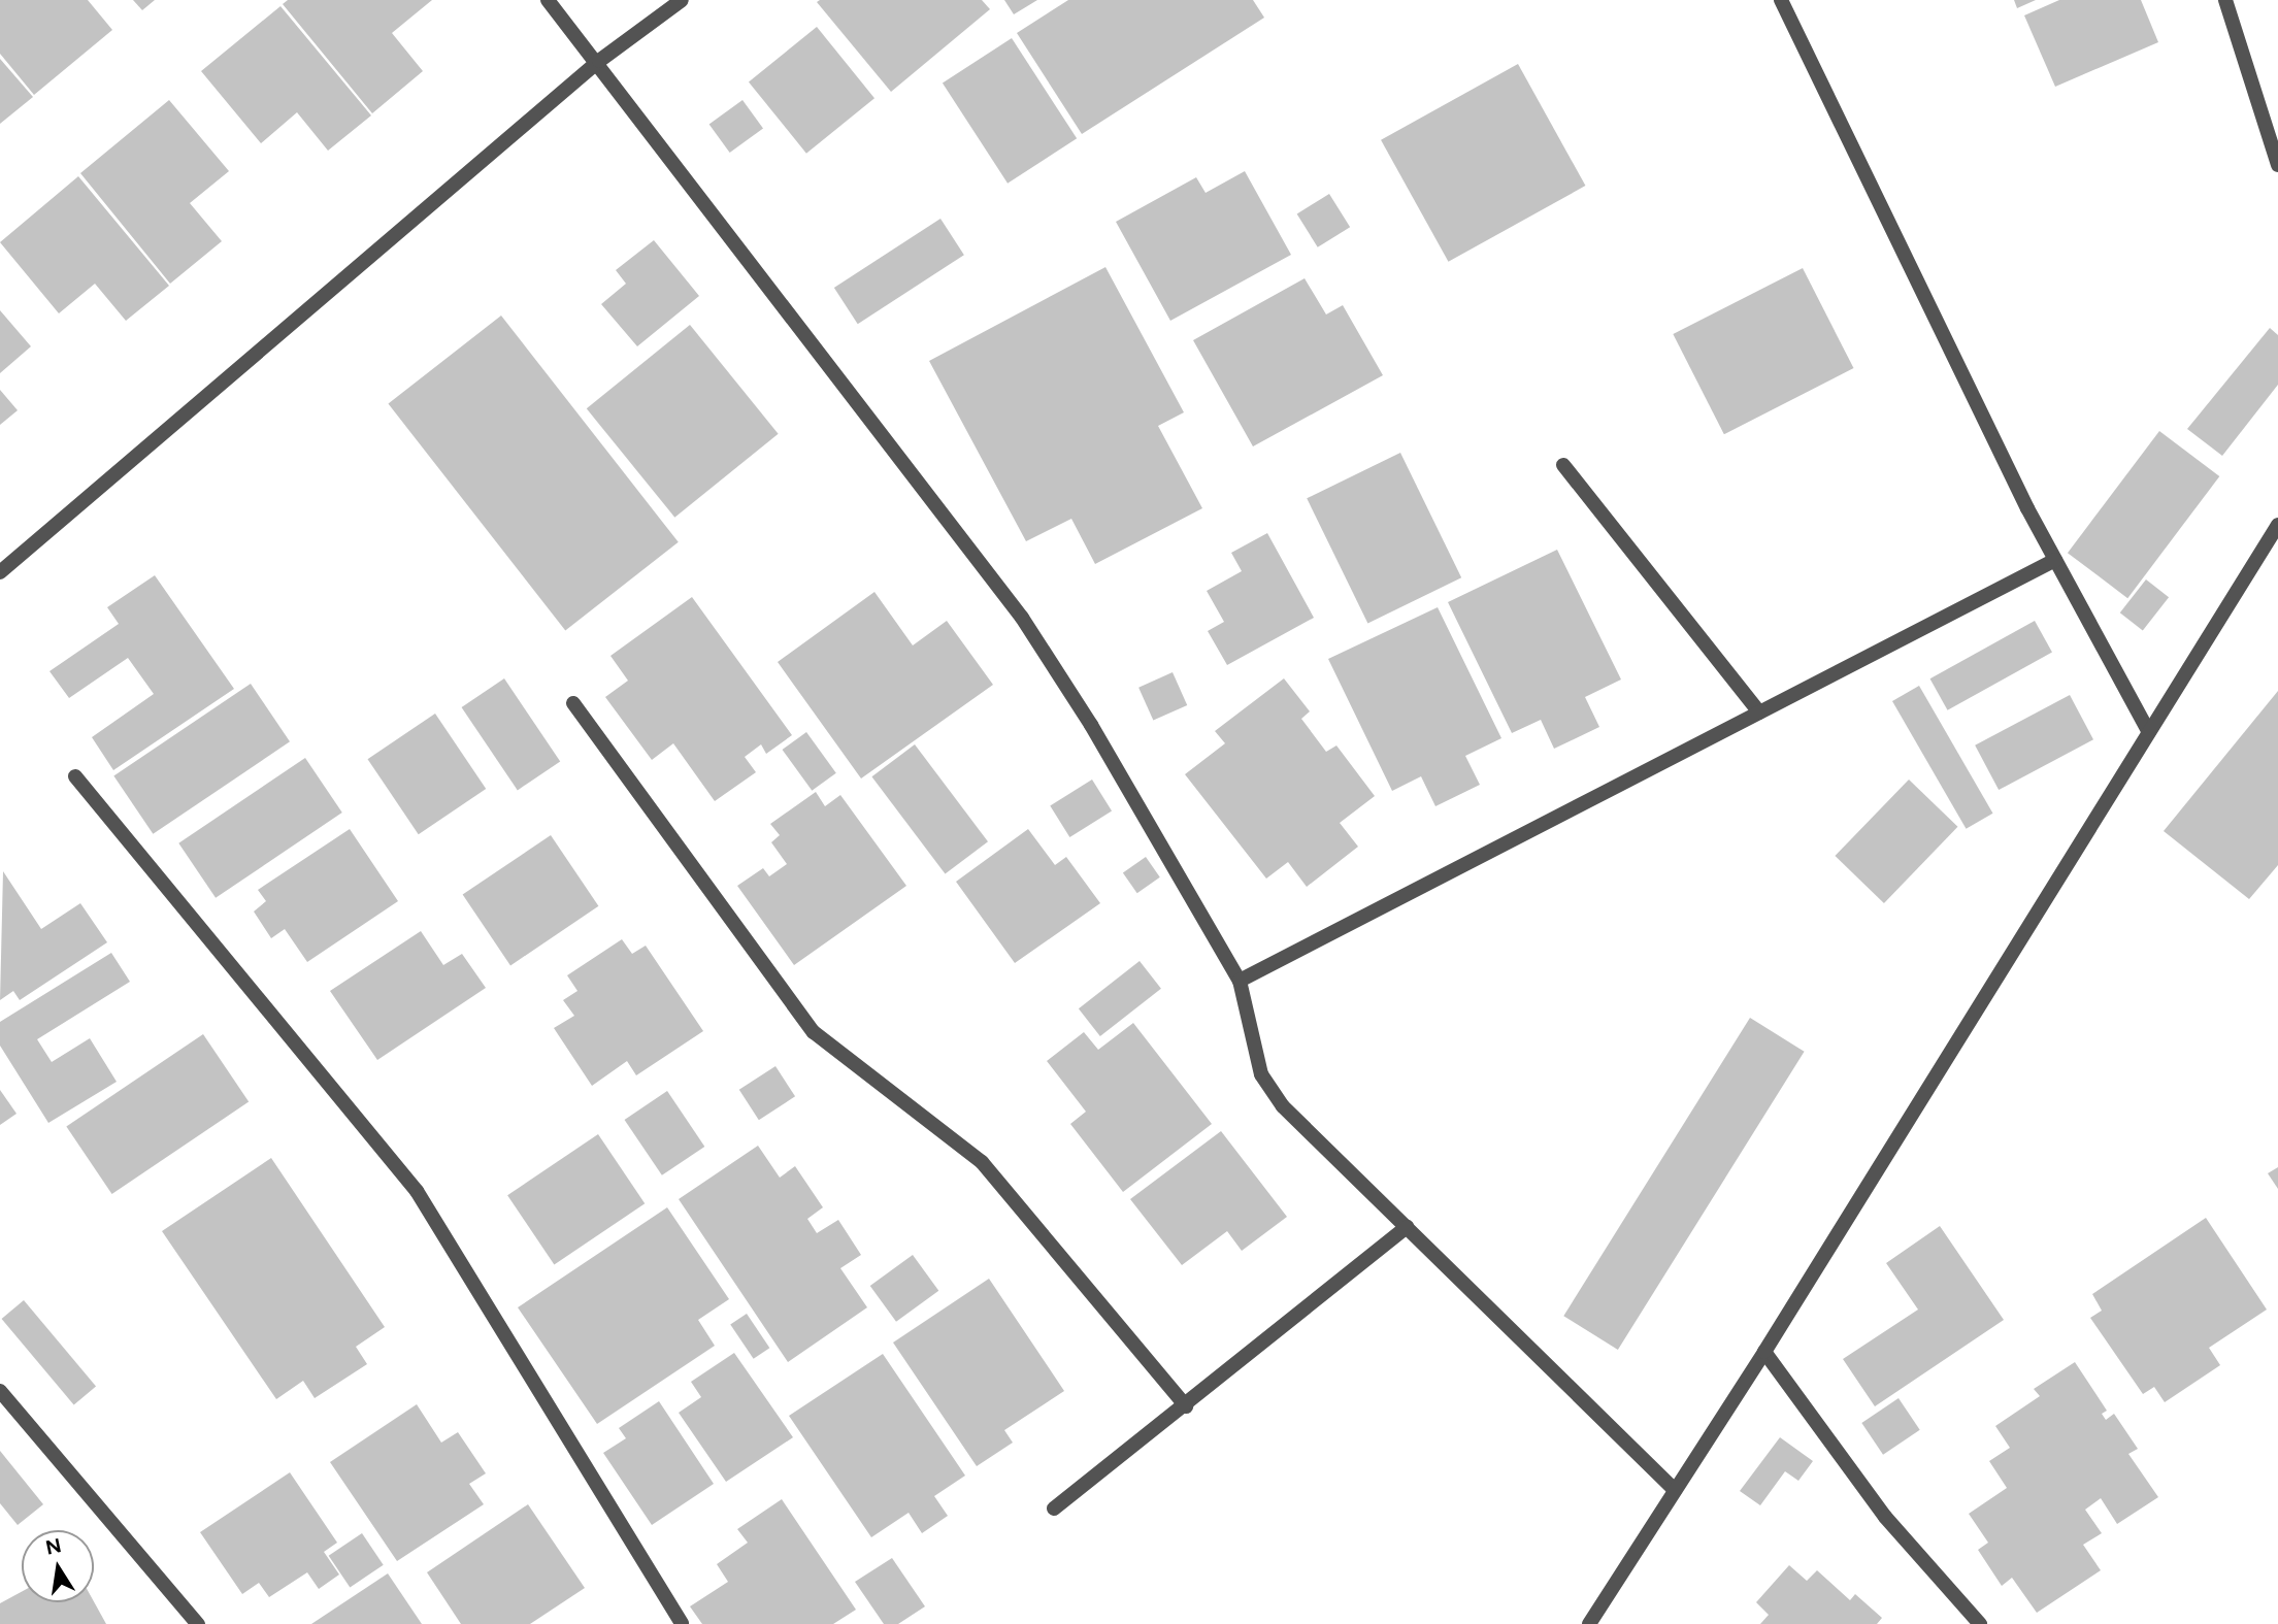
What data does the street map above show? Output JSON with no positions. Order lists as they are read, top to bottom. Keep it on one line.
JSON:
{"north":"top"}
